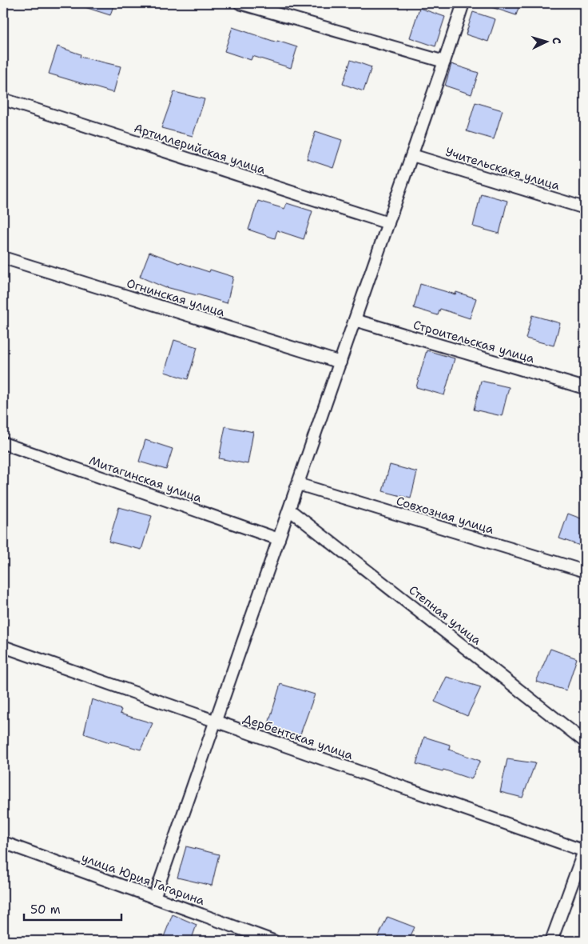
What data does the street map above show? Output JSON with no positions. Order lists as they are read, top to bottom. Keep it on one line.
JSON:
{"streets":{"street":["Артиллерийская улица","Учительскакя улица","Огнинская улица","Строительская улица","Митагинская улица","Совхозная улица","Степная улица","Дербентская улица","улица Юрия Гагарина"]},"scale_bar":"50 m","north":"right"}
